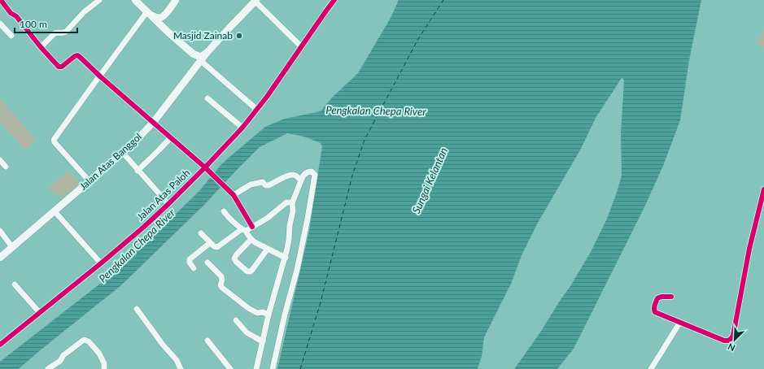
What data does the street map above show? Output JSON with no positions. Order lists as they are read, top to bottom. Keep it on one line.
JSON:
{"streets":{"main road":["Jalan Atas Banggol"],"street":["Jalan Atas Paloh"]},"water":["Pengkalan Chepa River","Sungai Kelantan"],"places":["Masjid Zainab"],"scale_bar":"100 m","north":"bottom left"}
